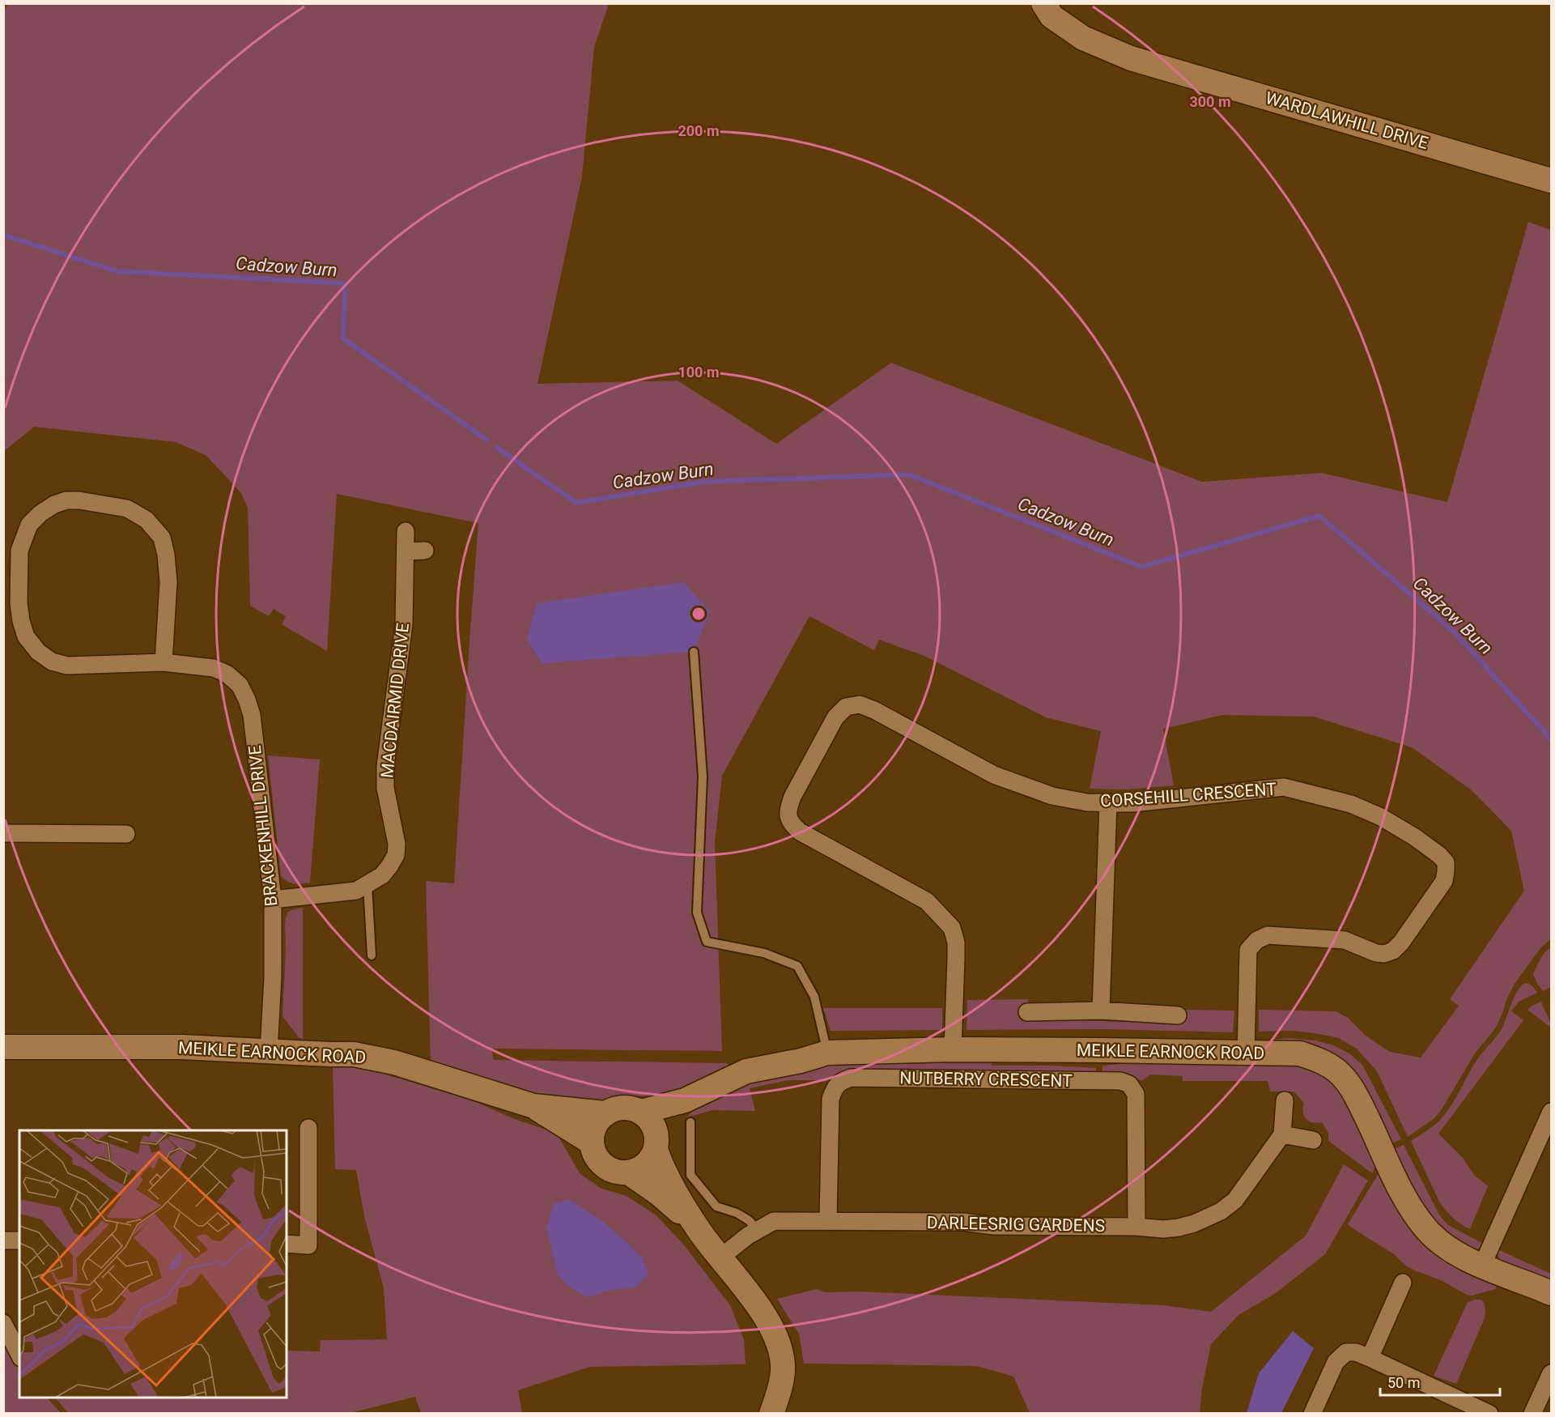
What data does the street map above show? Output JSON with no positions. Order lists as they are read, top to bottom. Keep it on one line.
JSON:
{"streets":{"street":["WARDLAWHILL DRIVE","MACDAIRMID DRIVE","CORSEHILL CRESCENT","BRACKENHILL DRIVE","MEIKLE EARNOCK ROAD","NUTBERRY CRESCENT","DARLEESRIG GARDENS"]},"crossings":[["MACDAIRMID DRIVE","BRACKENHILL DRIVE"],["CORSEHILL CRESCENT","MEIKLE EARNOCK ROAD"],["BRACKENHILL DRIVE","MEIKLE EARNOCK ROAD"],["NUTBERRY CRESCENT","DARLEESRIG GARDENS"]],"water":["Cadzow Burn"],"scale_bar":"50 m","rings":["300 m","200 m","100 m"]}
